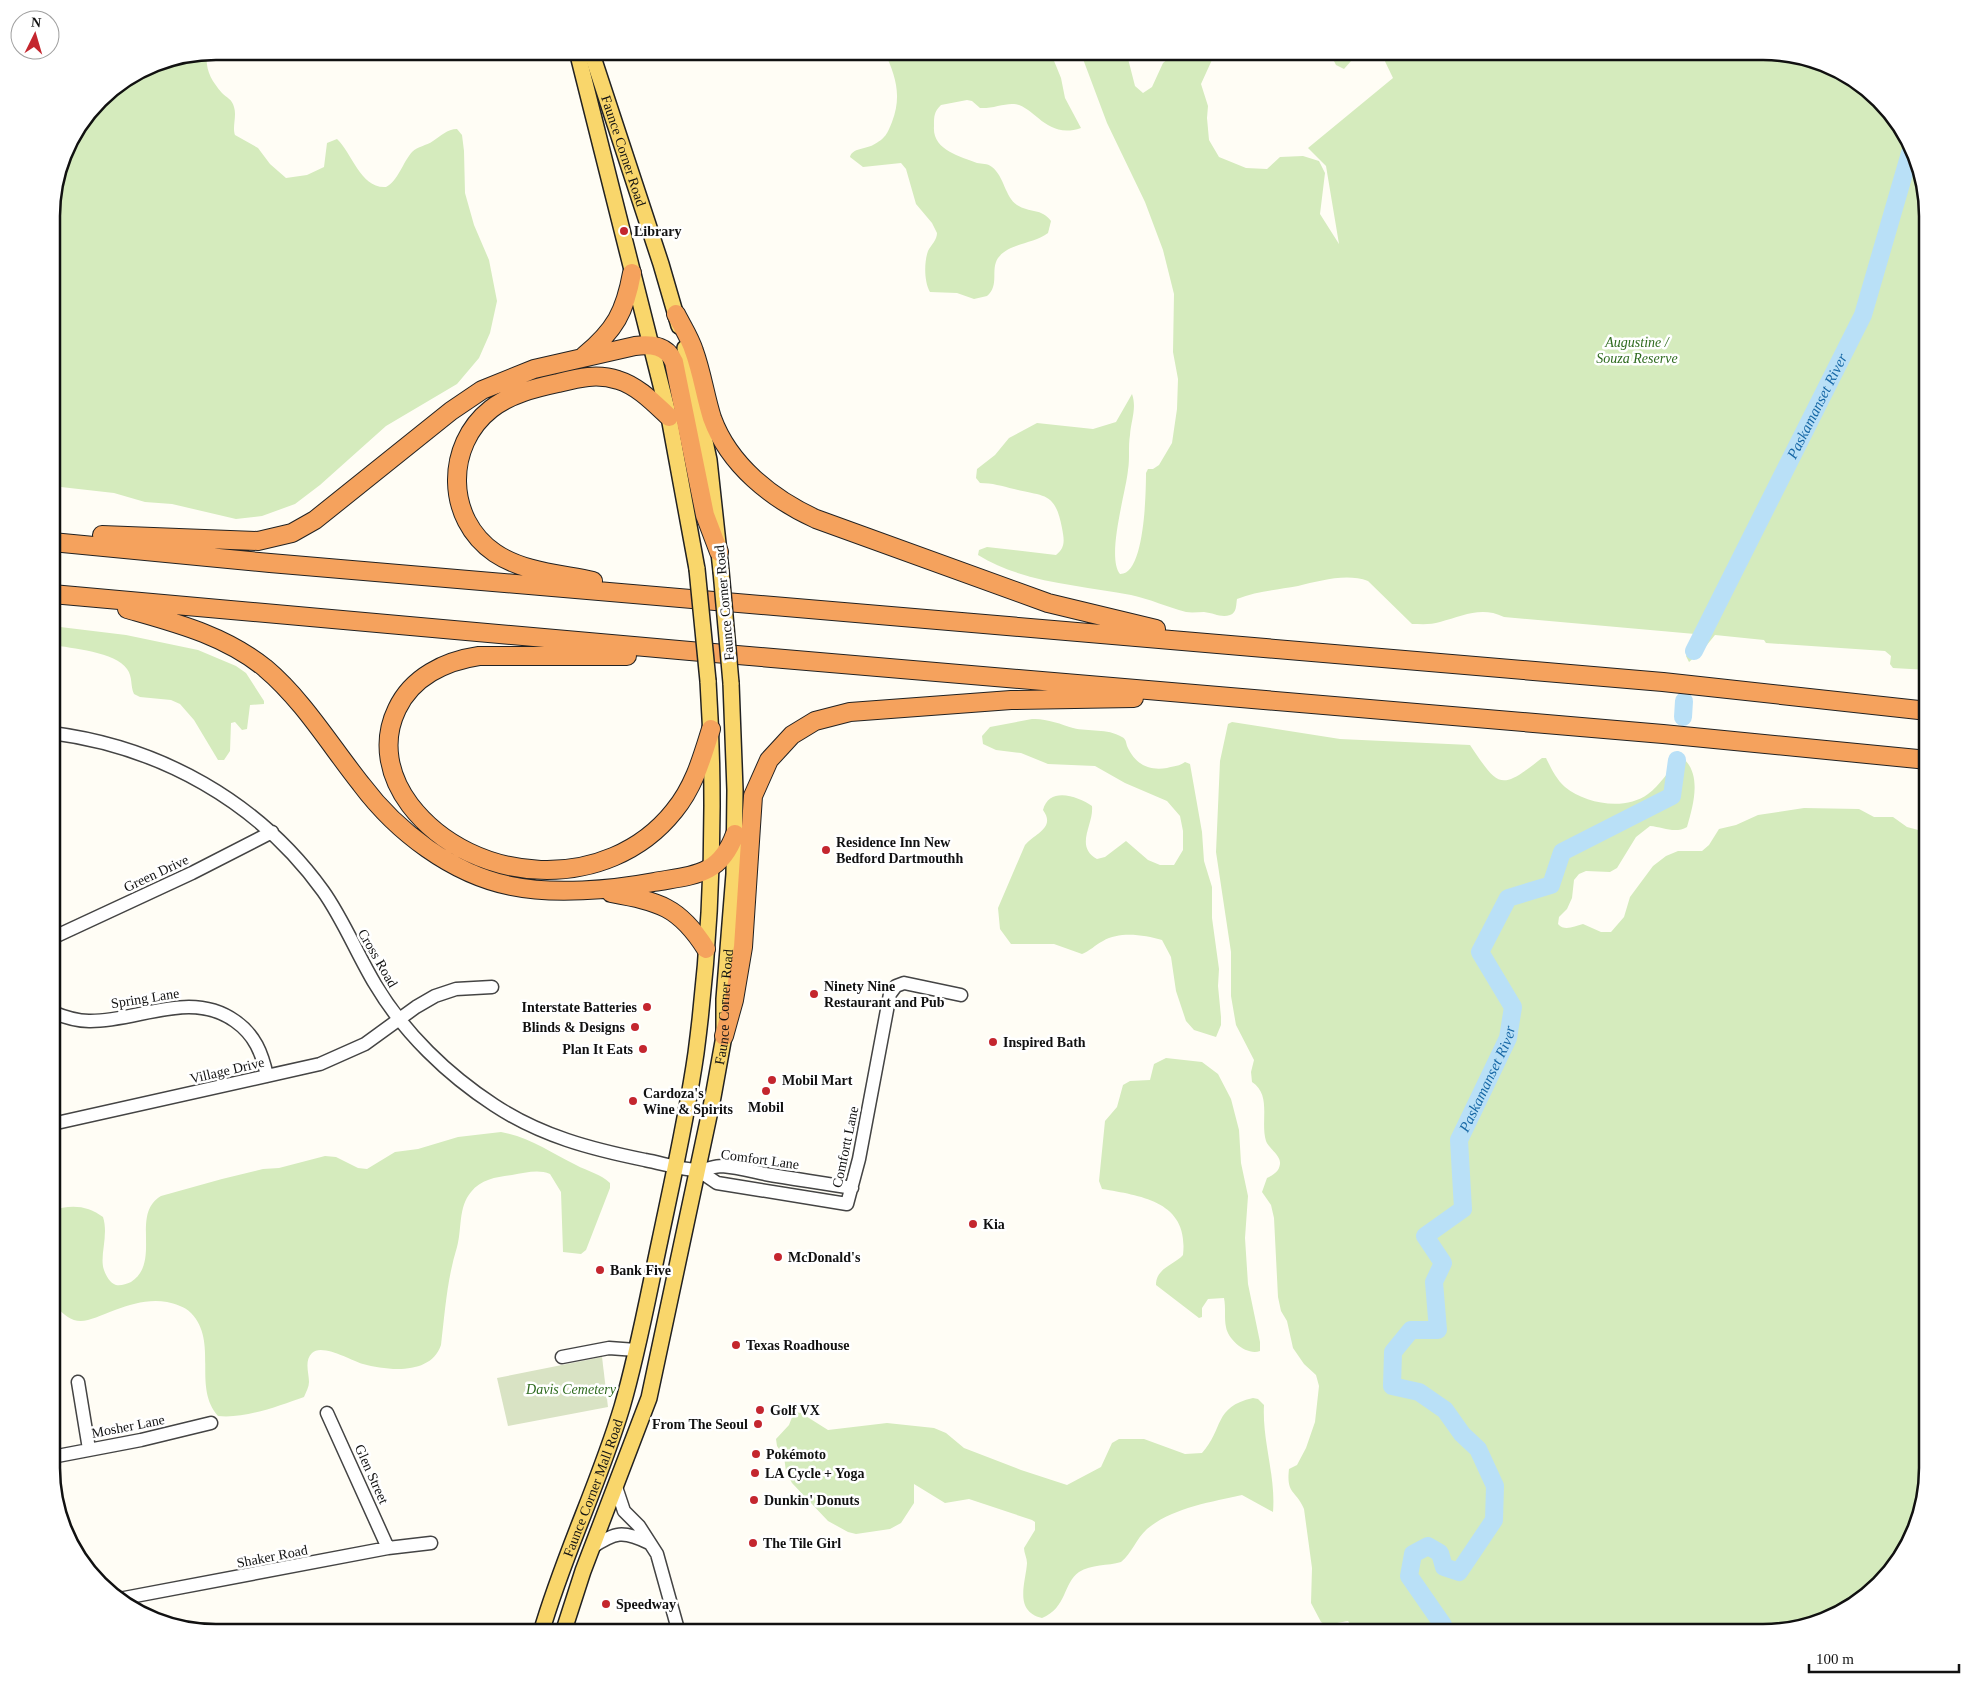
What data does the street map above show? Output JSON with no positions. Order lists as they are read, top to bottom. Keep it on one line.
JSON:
{"streets":{"main road":["Faunce Corner Road","Faunce Corner Mall Road"],"street":["Green Drive","Cross Road","Spring Lane","Village Drive","Comfortt Lane","Comfort Lane","Mosher Lane","Glen Street","Shaker Road"]},"crossings":[["Faunce Corner Road","Cross Road"],["Faunce Corner Road","Comfort Lane"],["Faunce Corner Road","Faunce Corner Mall Road"],["Green Drive","Cross Road"],["Cross Road","Village Drive"],["Cross Road","Comfort Lane"],["Cross Road","Faunce Corner Mall Road"],["Spring Lane","Village Drive"],["Comfortt Lane","Comfort Lane"],["Comfort Lane","Faunce Corner Mall Road"],["Glen Street","Shaker Road"]],"water":["Paskamanset River"],"parks":["Augustine / Souza Reserve","Davis Cemetery"],"places":["Library","Residence Inn New Bedford Dartmouthh","Ninety Nine Restaurant and Pub","Interstate Batteries","Blinds & Designs","Inspired Bath","Plan It Eats","Mobil Mart","Mobil","Cardoza's Wine & Spirits","Kia","McDonald's","Bank Five","Texas Roadhouse","Golf VX","From The Seoul","Pokémoto","LA Cycle + Yoga","Dunkin' Donuts","The Tile Girl","Speedway"],"scale_bar":"100 m","north":"top"}
